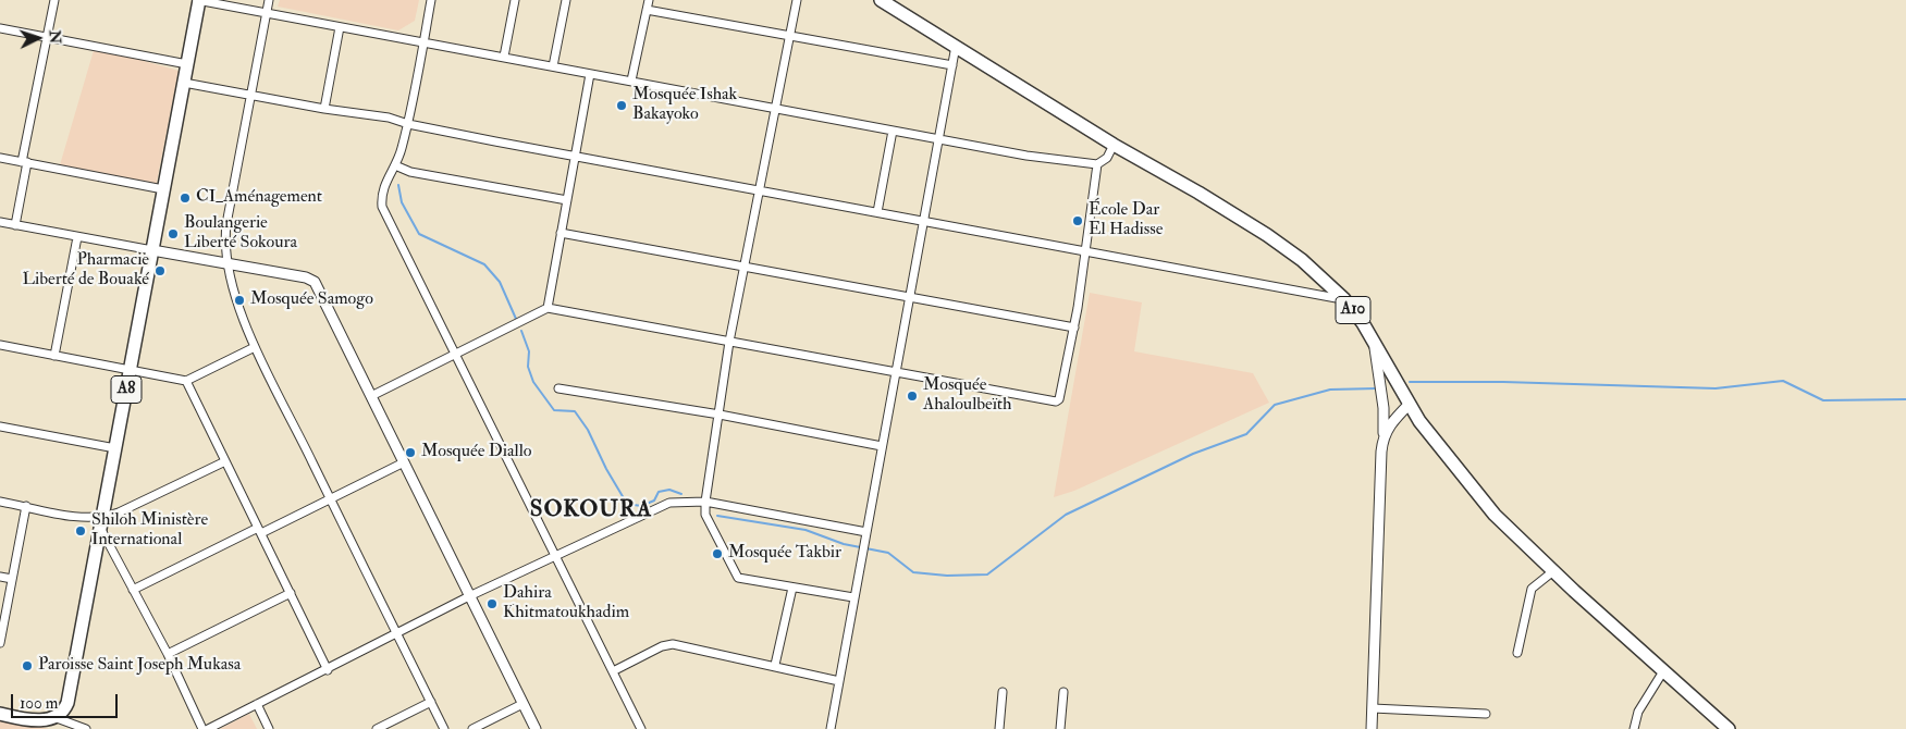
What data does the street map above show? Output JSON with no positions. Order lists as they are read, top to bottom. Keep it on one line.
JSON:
{"streets":{"main road":["A10","A8"]},"districts":["SOKOURA"],"places":["Mosquée Ishak Bakayoko","CI_Aménagement","École Dar El Hadisse","Boulangerie Liberté Sokoura","Pharmacie Liberté de Bouaké","Mosquée Samogo","Mosquée Ahaloulbeïth","Mosquée Diallo","Shiloh Ministère International","Mosquée Takbir","Dahira Khitmatoukhadim","Paroisse Saint Joseph Mukasa"],"scale_bar":"100 m","north":"right"}
